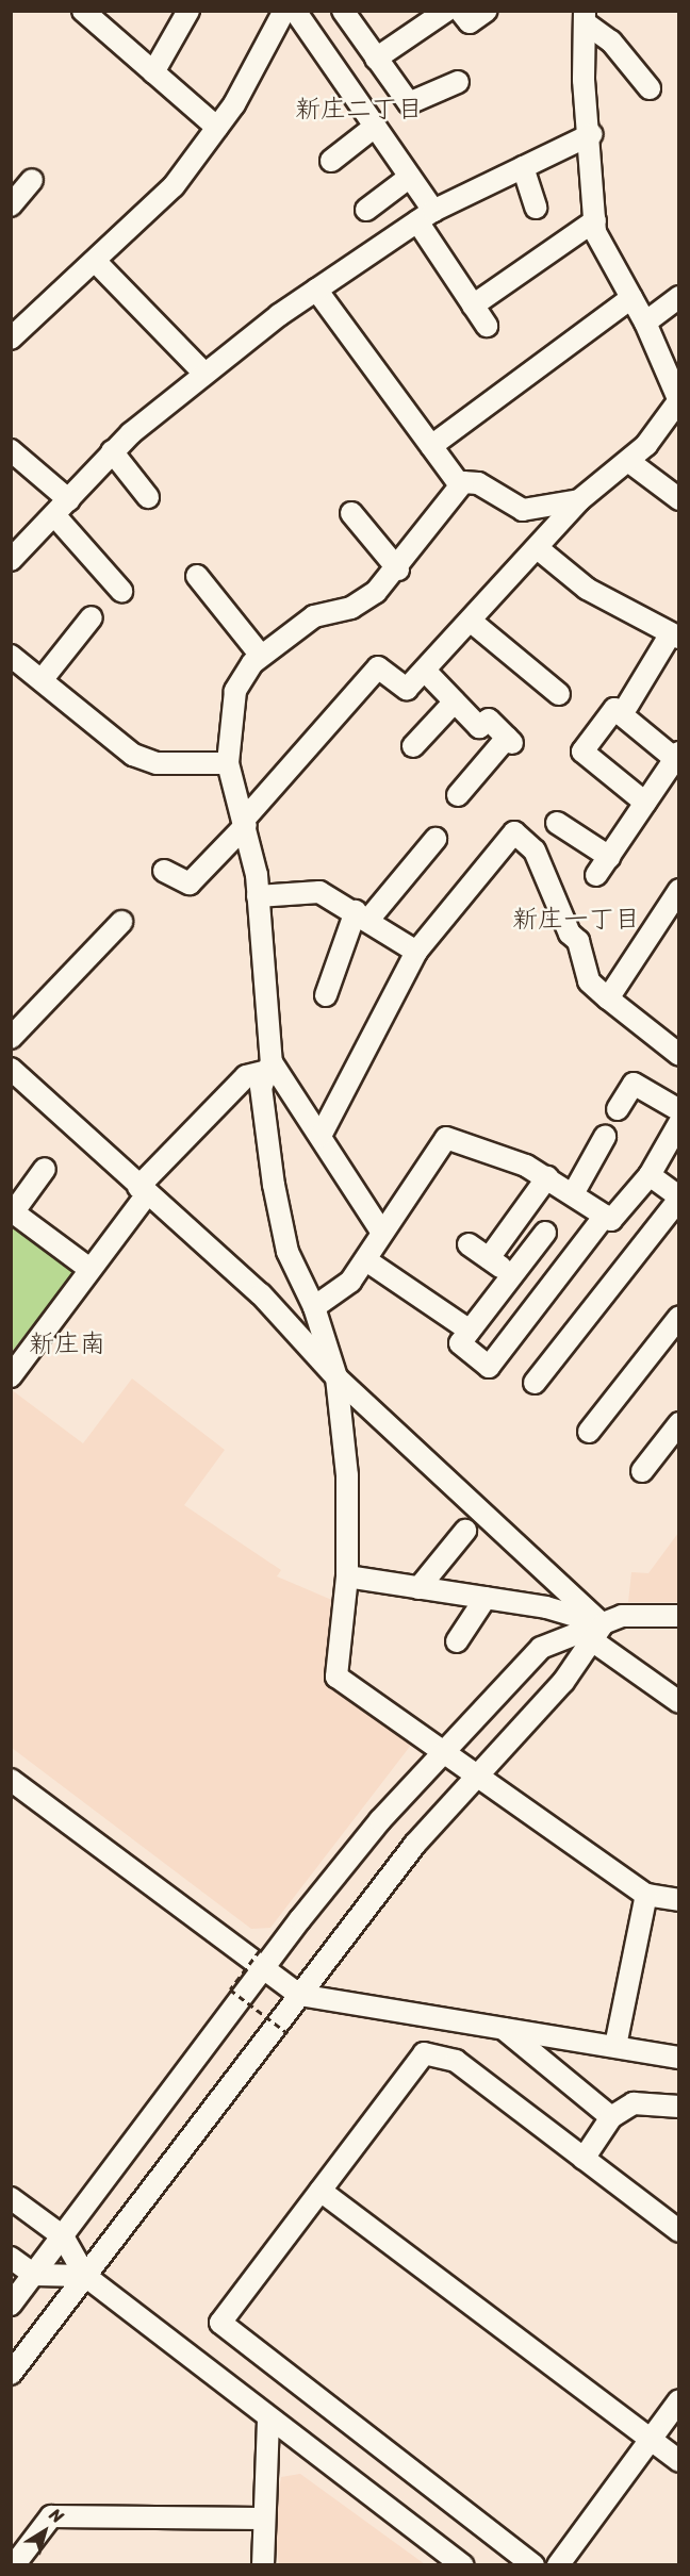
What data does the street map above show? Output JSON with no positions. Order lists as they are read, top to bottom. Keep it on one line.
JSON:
{"districts":["新庄二丁目","新庄一丁目","新庄南"],"north":"top right"}
